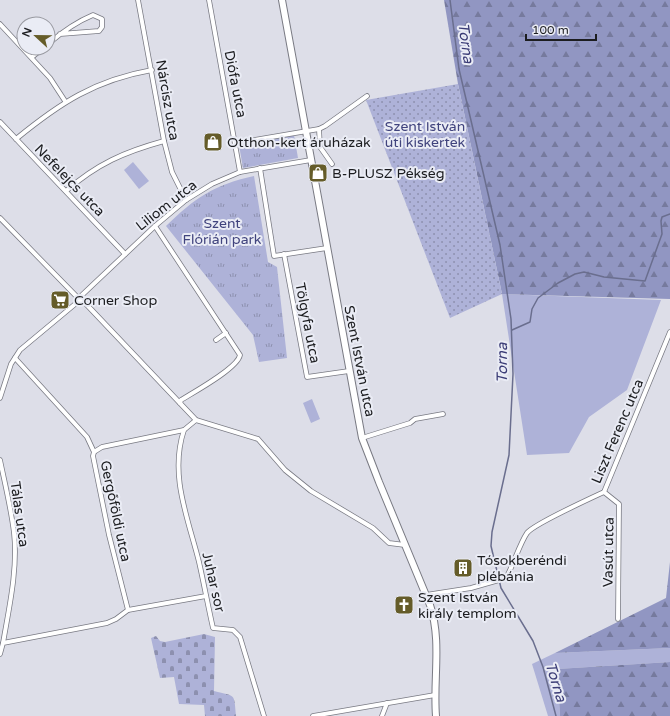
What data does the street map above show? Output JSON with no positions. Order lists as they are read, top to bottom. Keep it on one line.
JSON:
{"streets":{"main road":["Szent István utca"],"street":["Diófa utca","Nárcisz utca","Nefelejcs utca","Liliom utca","Tölgyfa utca","Liszt Ferenc utca","Gergőföldi utca","Tálas utca","Vasút utca","Juhar sor"]},"crossings":[["Diófa utca","Liliom utca"],["Nárcisz utca","Liliom utca"],["Nefelejcs utca","Liliom utca"],["Liliom utca","Szent István utca"],["Tölgyfa utca","Szent István utca"],["Szent István utca","Liszt Ferenc utca"],["Liszt Ferenc utca","Vasút utca"],["Gergőföldi utca","Juhar sor"]],"water":["Torna"],"parks":["Szent István úti kiskertek","Szent Flórián park"],"places":{"shop":["Otthon-kert áruházak","B-PLUSZ Pékség"],"supermarket":["Corner Shop"],"building":["Tósokberéndi plébánia"],"church":["Szent István király templom"]},"scale_bar":"100 m","north":"left"}
